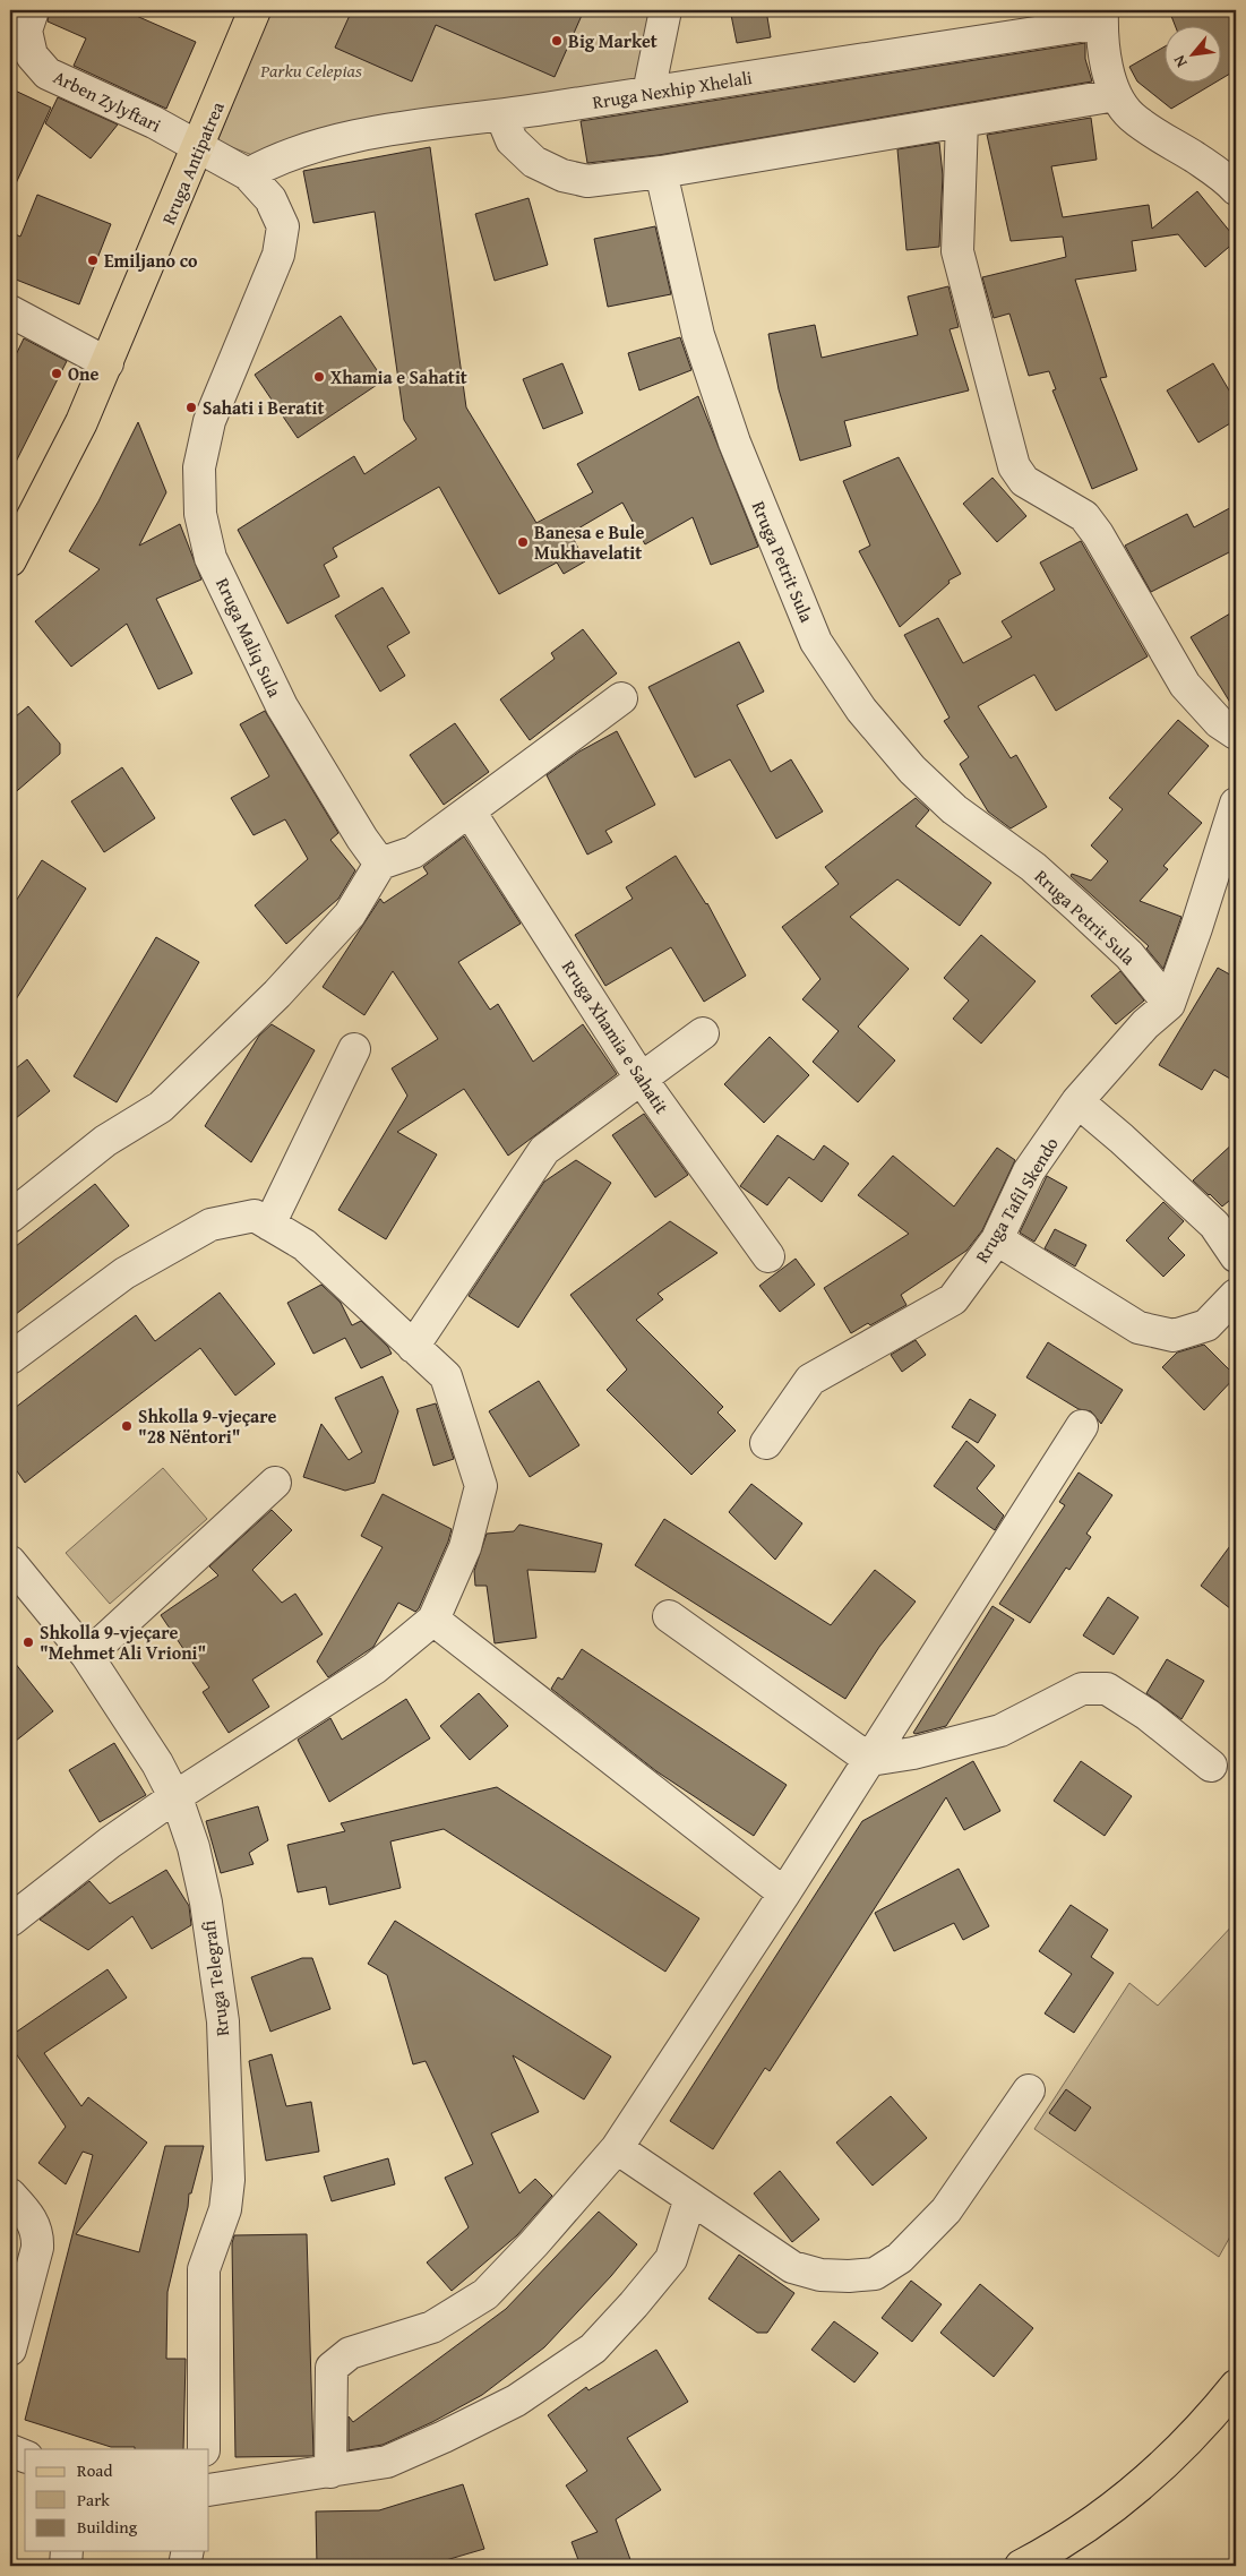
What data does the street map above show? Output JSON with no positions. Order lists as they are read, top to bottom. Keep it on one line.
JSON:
{"streets":{"main road":["Rruga Antipatrea"],"street":["Rruga Nexhip Xhelali","Arben Zylyftari","Rruga Petrit Sula","Rruga Maliq Sula","Rruga Xhamia e Sahatit","Rruga Tafil Skendo","Rruga Telegrafi"]},"crossings":[["Rruga Nexhip Xhelali","Rruga Maliq Sula"],["Arben Zylyftari","Rruga Antipatrea"],["Arben Zylyftari","Rruga Maliq Sula"],["Rruga Antipatrea","Rruga Maliq Sula"],["Rruga Petrit Sula","Rruga Tafil Skendo"]],"parks":["Parku Celepias"],"places":["Big Market","Emiljano co","One","Xhamia e Sahatit","Sahati i Beratit","Banesa e Bule Mukhavelatit","Shkolla 9-vjeçare \"28 Nëntori\"","Shkolla 9-vjeçare \"Mehmet Ali Vrioni\""],"legend":["Road","Park","Building"],"north":"bottom left"}
